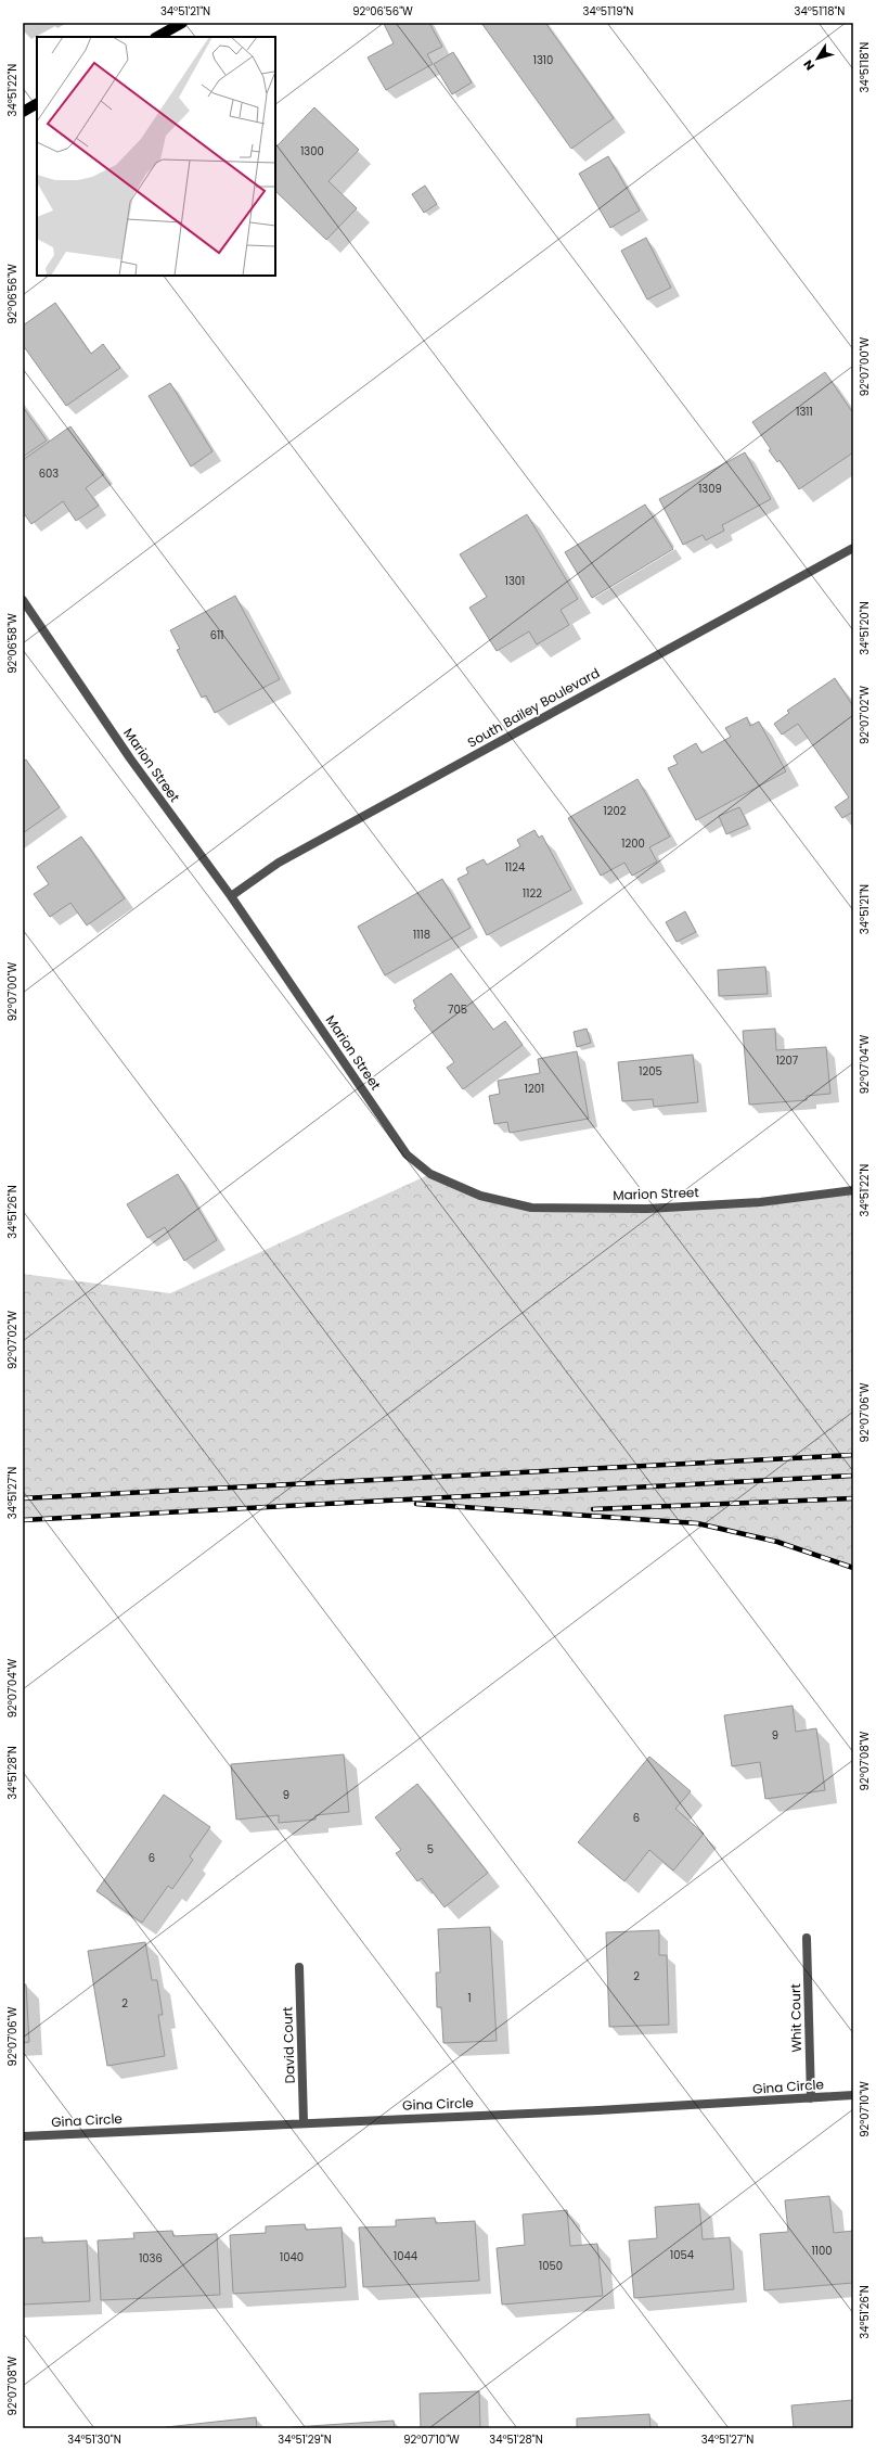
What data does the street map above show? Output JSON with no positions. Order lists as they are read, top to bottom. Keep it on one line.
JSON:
{"streets":{"street":["South Bailey Boulevard","Marion Street","Whit Court","David Court","Gina Circle"]},"crossings":[["South Bailey Boulevard","Marion Street"],["Whit Court","Gina Circle"],["David Court","Gina Circle"]],"house_numbers":["1310","1300","1311","603","1309","1301","611","1202","1200","1124","1122","1118","705","1207","1205","1201","9","9","6","5","6","2","1","2","1100","1054","1044","1040","1036","1050"],"north":"bottom left","coordinates":["34°51'21\"N","92°06'56\"W","34°51'19\"N","34°51'18\"N","34°51'22\"N","92°07'00\"W","34°51'20\"N","92°06'58\"W","92°07'02\"W","92°07'04\"W","34°51'26\"N","92°07'06\"W","34°51'27\"N","92°07'08\"W","34°51'28\"N","92°07'10\"W","34°51'30\"N","34°51'29\"N"]}
